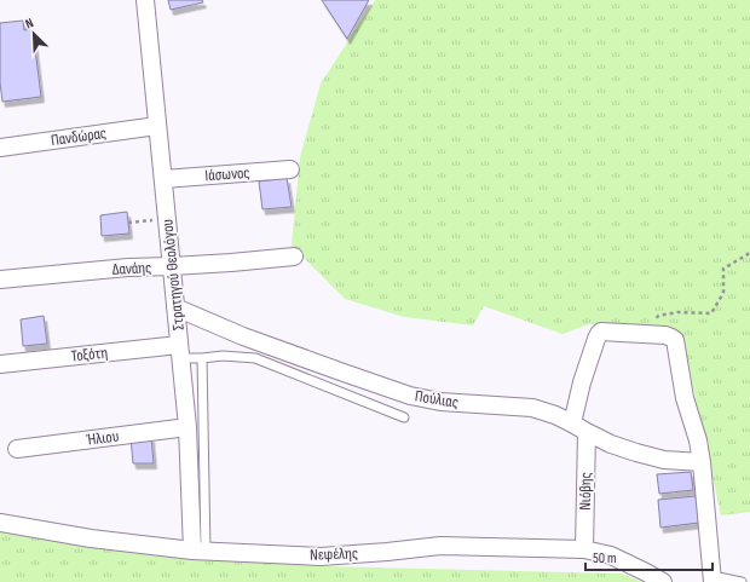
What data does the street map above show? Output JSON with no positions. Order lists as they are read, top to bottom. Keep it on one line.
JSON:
{"streets":{"street":["Πανδώρας","Ιάσωνος","Δανάης","Στρατηγού Θεολόγου","Τοξότη","Πούλιας","Ήλιου","Νιόβης","Νεφέλης"]},"crossings":[["Πανδώρας","Στρατηγού Θεολόγου"],["Ιάσωνος","Στρατηγού Θεολόγου"],["Δανάης","Στρατηγού Θεολόγου"],["Στρατηγού Θεολόγου","Τοξότη"],["Στρατηγού Θεολόγου","Πούλιας"],["Στρατηγού Θεολόγου","Ήλιου"],["Στρατηγού Θεολόγου","Νεφέλης"],["Πούλιας","Νιόβης"],["Νιόβης","Νεφέλης"]],"scale_bar":"50 m","north":"top left"}
